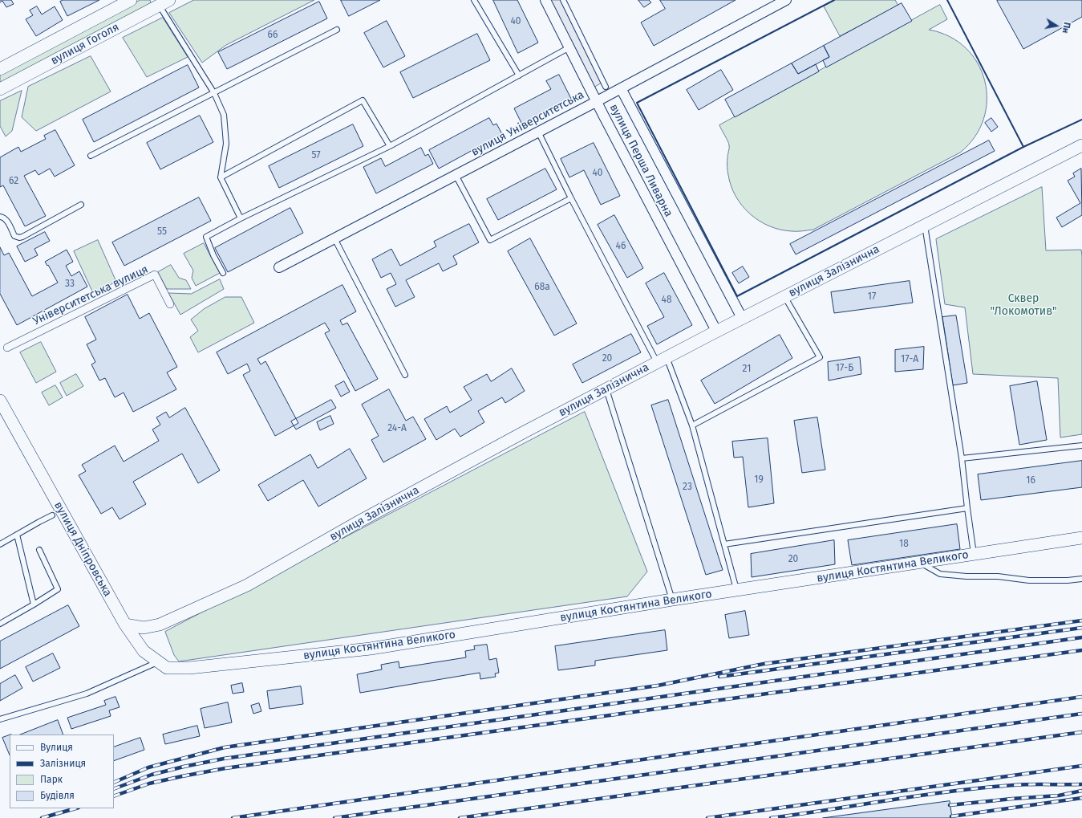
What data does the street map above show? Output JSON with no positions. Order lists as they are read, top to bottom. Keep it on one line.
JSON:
{"streets":{"street":["вулиця Гоголя","вулиця Університетська","вулиця Перша Ливарна","вулиця Залізнична","Університетська вулиця","вулиця Дніпровська","вулиця Костянтина Великого"]},"crossings":[["вулиця Університетська","вулиця Перша Ливарна"],["вулиця Перша Ливарна","вулиця Залізнична"],["вулиця Залізнична","вулиця Дніпровська"],["вулиця Дніпровська","вулиця Костянтина Великого"]],"parks":["Сквер \"Локомотив\""],"house_numbers":["40","66","57","40","62","55","46","33","68а","17","48","20","17-А","17-Б","21","24-А","19","16","23","18","20"],"legend":["Вулиця","Залізниця","Парк","Будівля"],"north":"right"}
